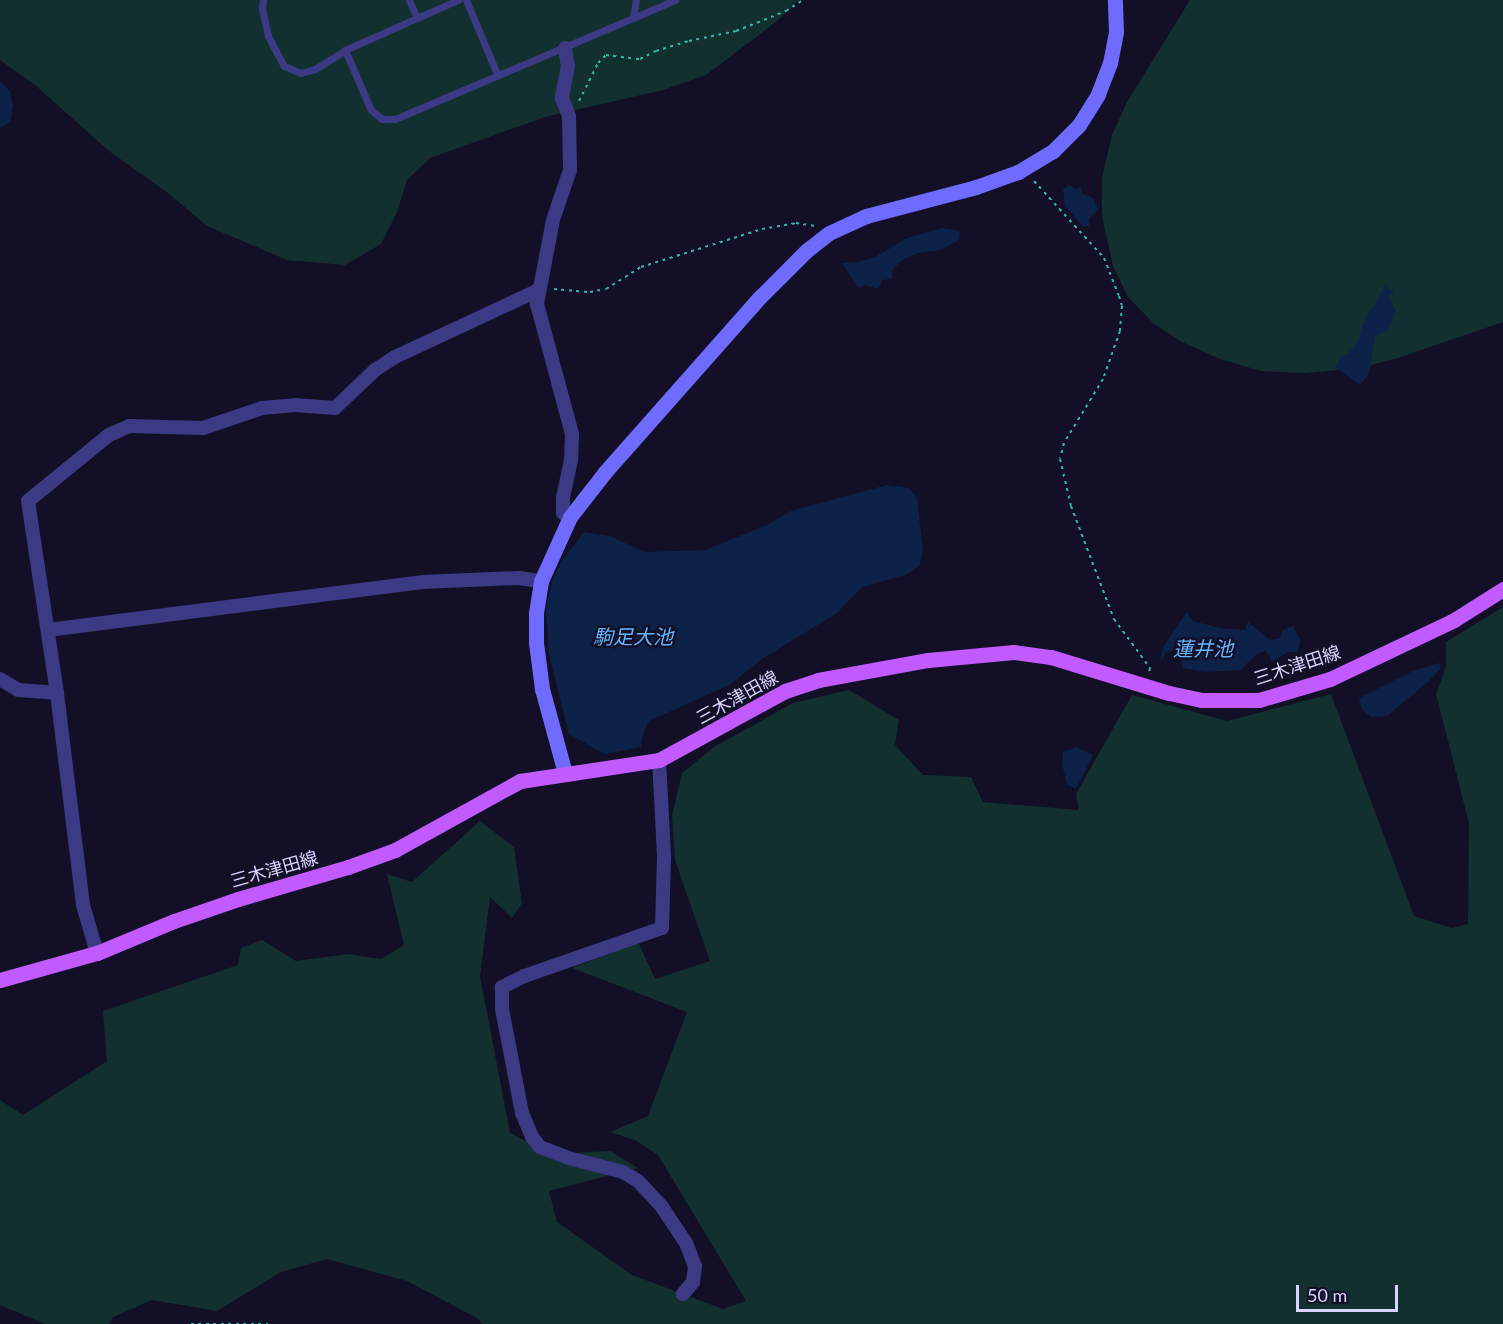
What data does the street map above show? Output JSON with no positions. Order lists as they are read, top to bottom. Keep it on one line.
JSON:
{"streets":{"main road":["三木津田線"]},"water":["駒足大池","蓮井池"],"scale_bar":"50 m"}
